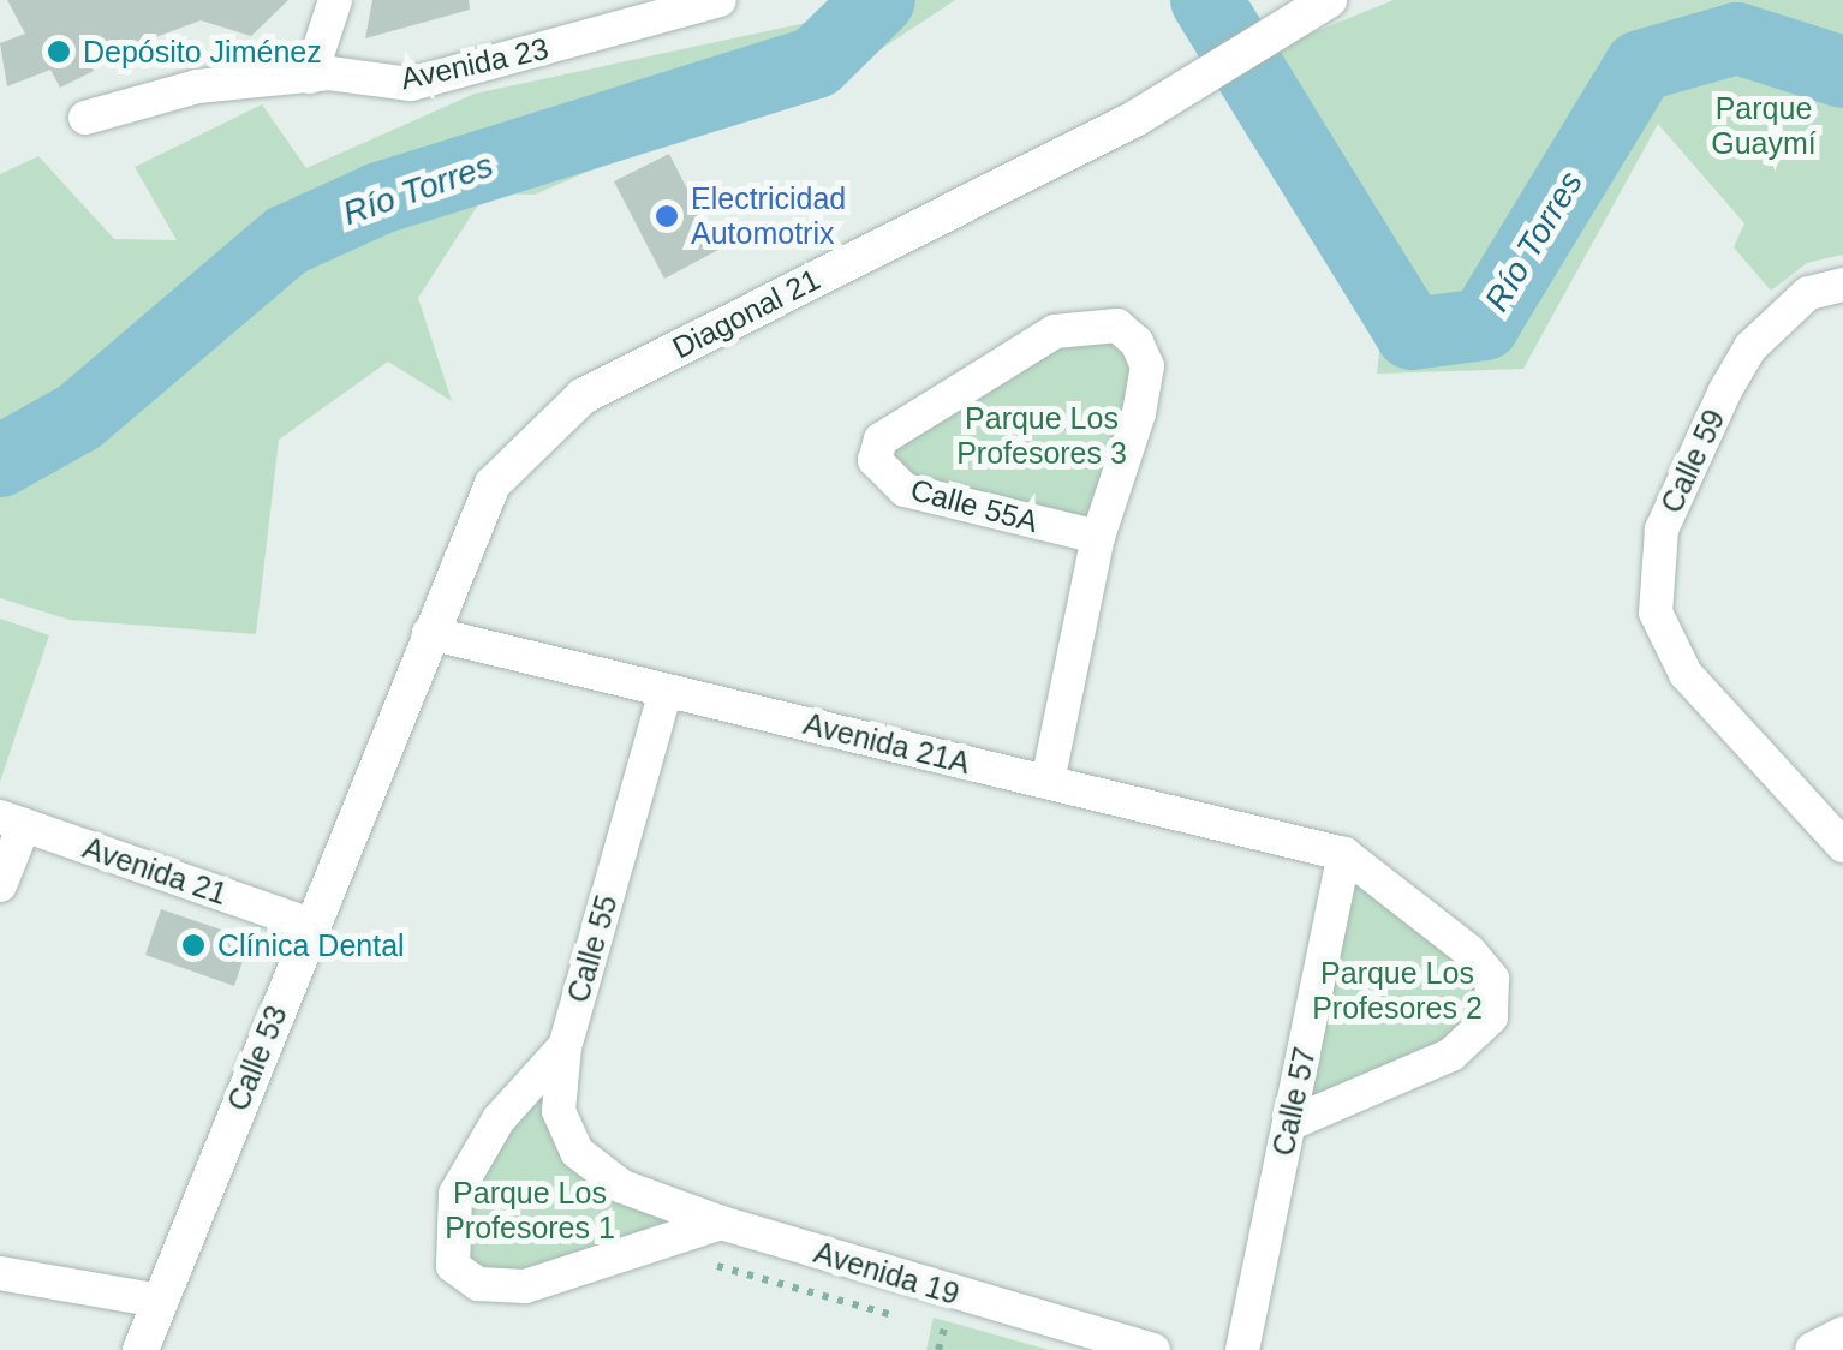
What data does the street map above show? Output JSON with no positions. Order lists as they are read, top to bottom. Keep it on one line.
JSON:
{"streets":{"main road":["Diagonal 21","Calle 53"],"street":["Avenida 23","Calle 59","Calle 55A","Avenida 21A","Avenida 21","Calle 55","Calle 57","Avenida 19"]},"crossings":[["Diagonal 21","Avenida 21A"],["Diagonal 21","Calle 53"],["Calle 55A","Avenida 21A"],["Avenida 21A","Calle 55"],["Avenida 21A","Calle 53"],["Avenida 21A","Calle 57"],["Avenida 21","Calle 53"],["Calle 55","Avenida 19"]],"water":["Río Torres"],"parks":["Parque Guaymí","Parque Los Profesores 3","Parque Los Profesores 2","Parque Los Profesores 1"],"places":["Depósito Jiménez","Electricidad Automotrix","Clínica Dental"]}
